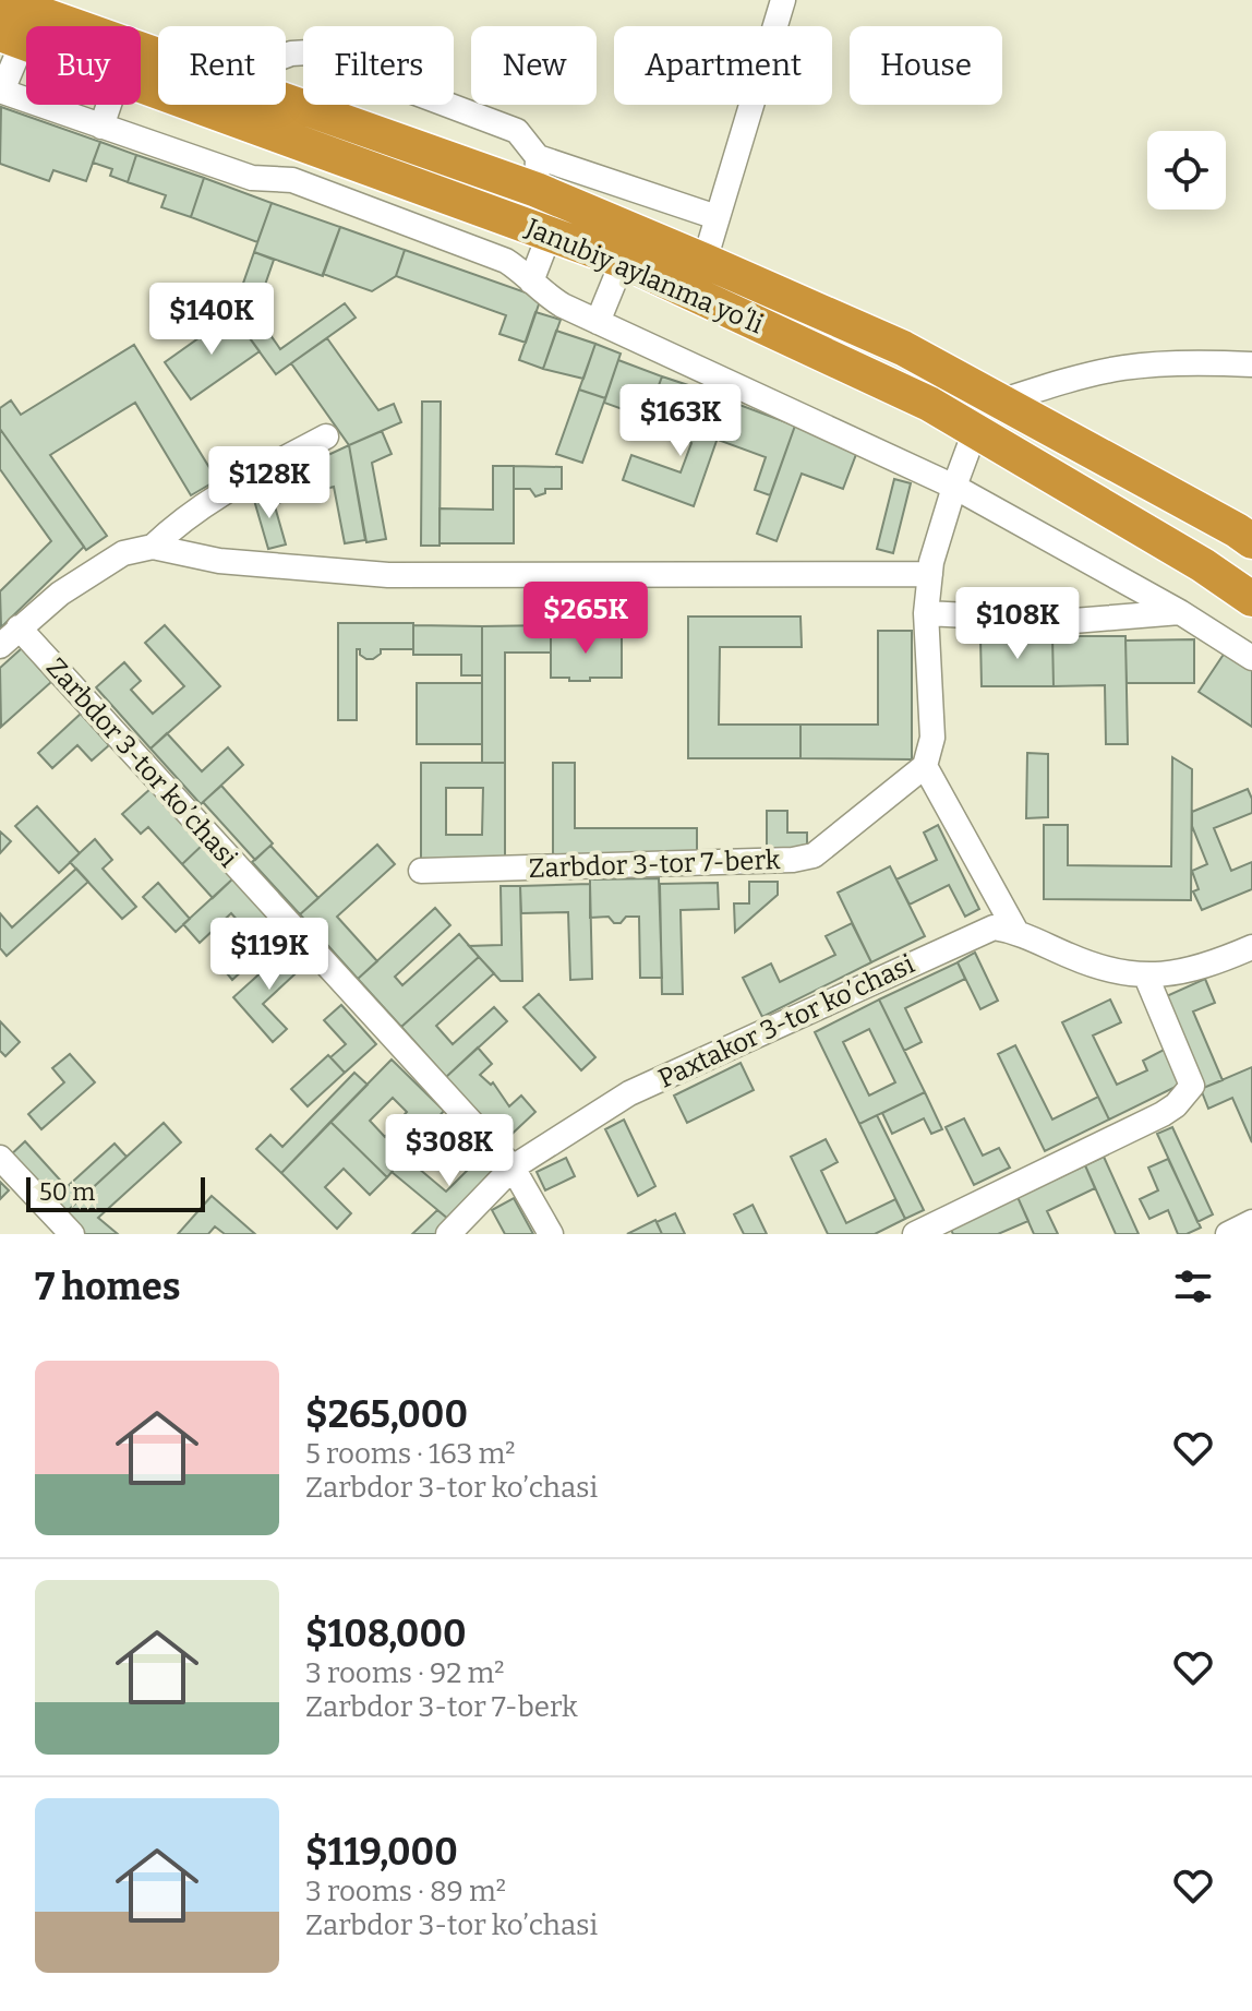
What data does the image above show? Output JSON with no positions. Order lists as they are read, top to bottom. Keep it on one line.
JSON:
{"streets":{"highway":["Janubiy aylanma yoʻli"],"street":["Zarbdor 3-tor koʼchasi","Zarbdor 3-tor 7-berk","Paxtakor 3-tor koʼchasi"]},"crossings":[["Zarbdor 3-tor koʼchasi","Paxtakor 3-tor koʼchasi"]],"scale_bar":"50 m","page":{"chip":["Buy","Rent","Filters","New","Apartment","House"],"price":["$140K","$163K","$128K","$265K","$108K","$119K","$308K"],"scale":"50 m","heading":"7 homes","list":[{"name":"$265,000","note":"5 rooms · 163 m² · Zarbdor 3-tor koʼchasi"},{"name":"$108,000","note":"3 rooms · 92 m² · Zarbdor 3-tor 7-berk"},{"name":"$119,000","note":"3 rooms · 89 m² · Zarbdor 3-tor koʼchasi"}]}}
